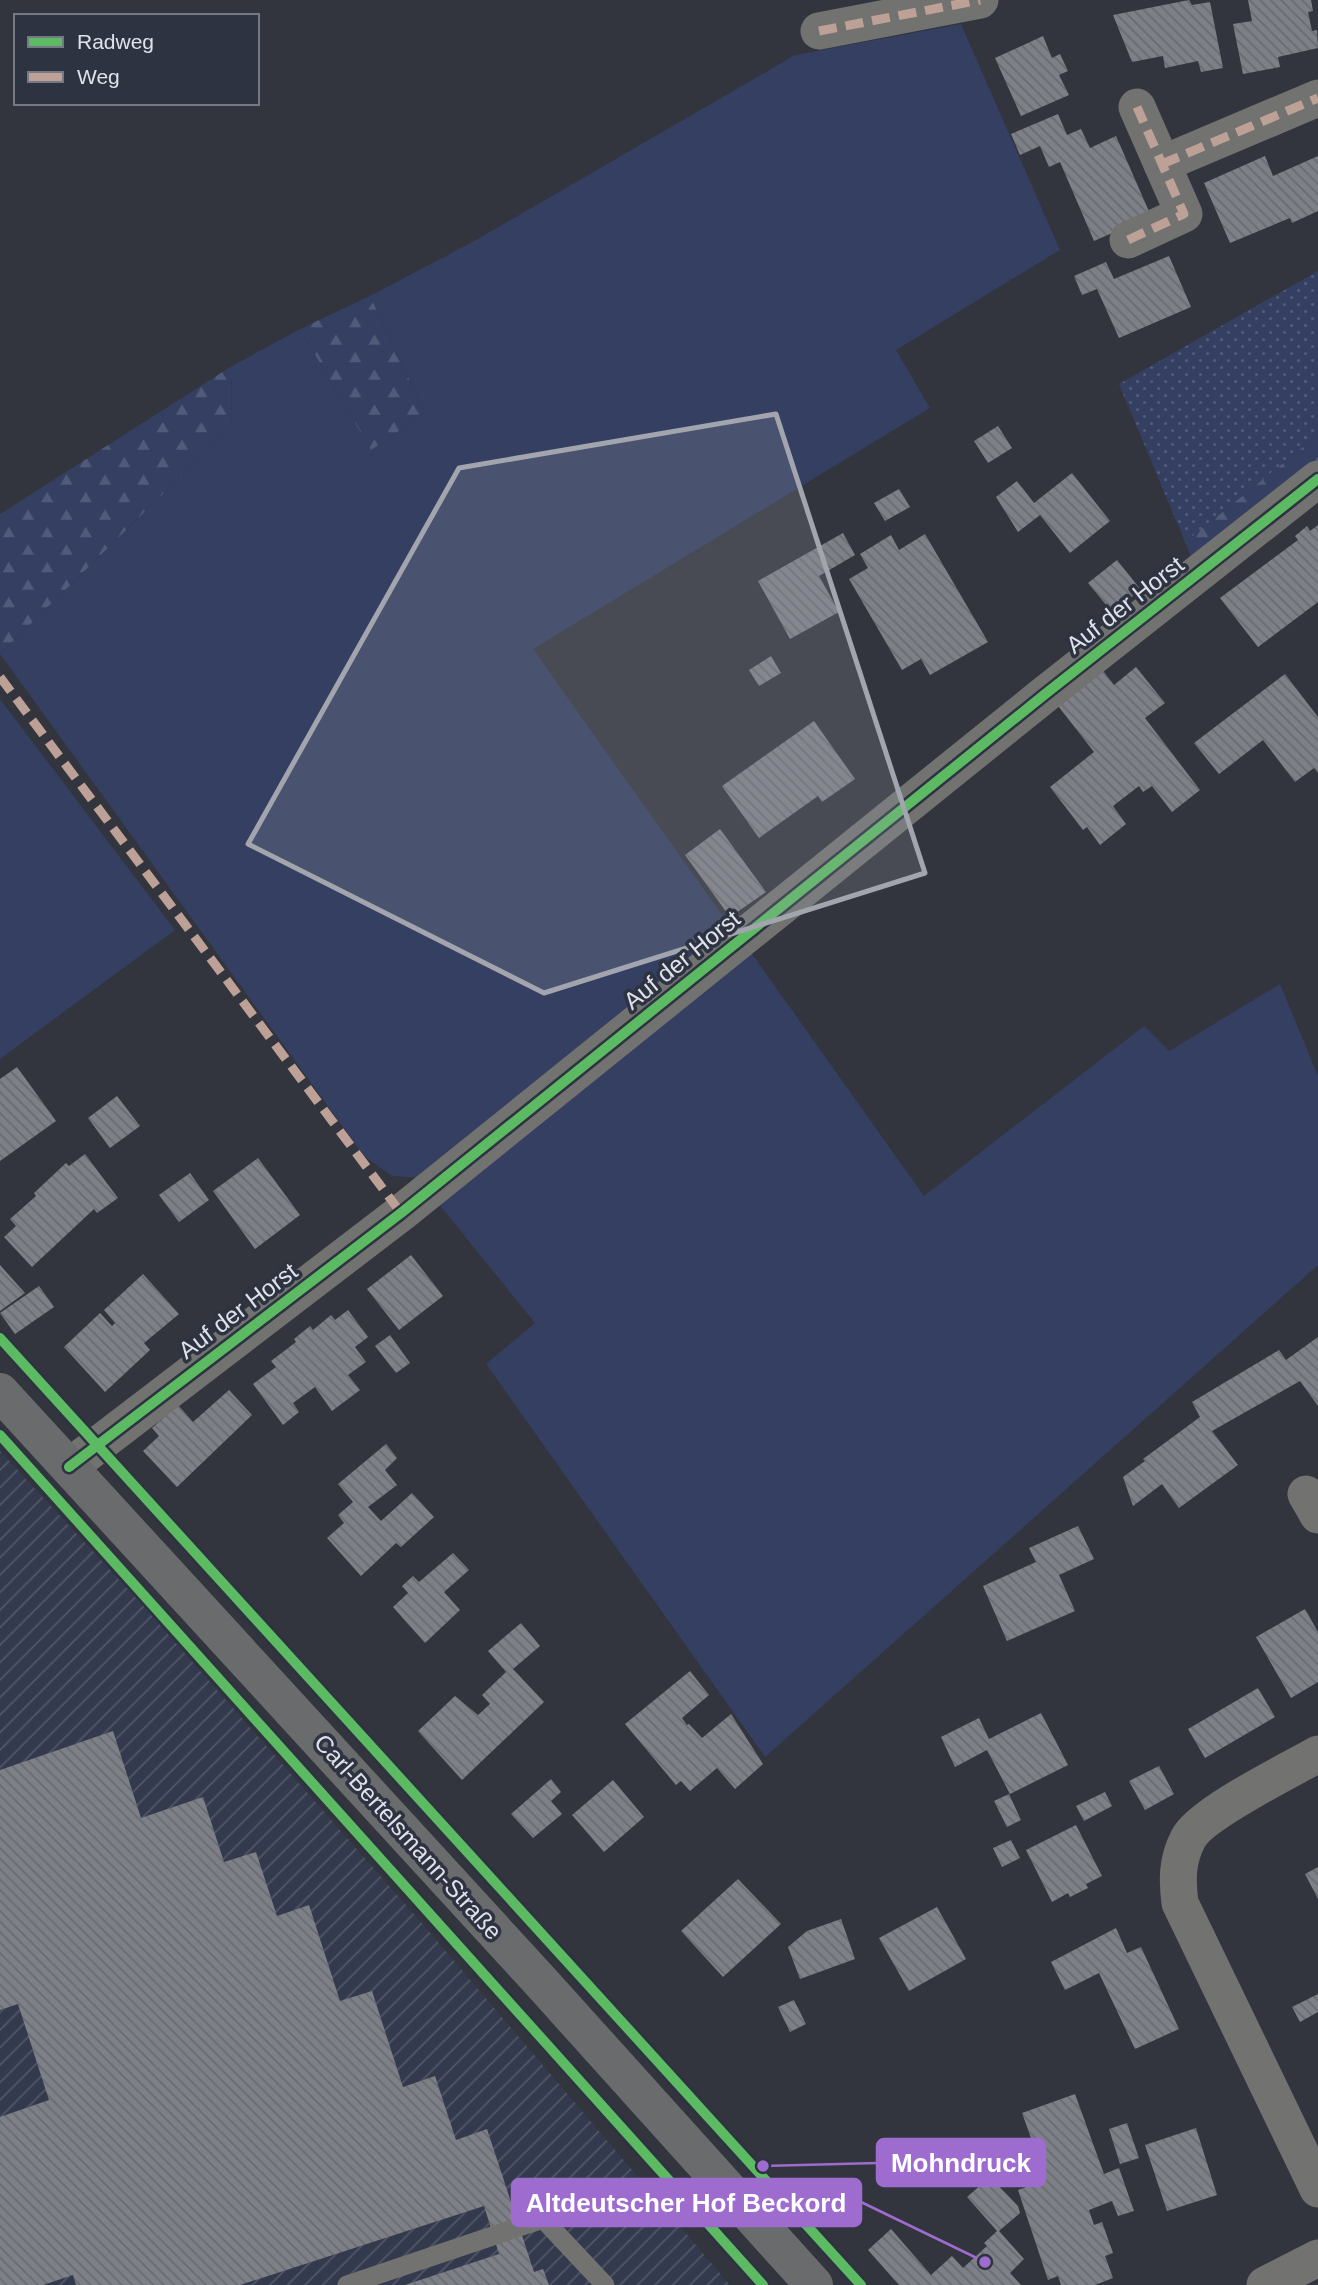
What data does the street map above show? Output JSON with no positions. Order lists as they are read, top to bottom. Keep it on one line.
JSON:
{"streets":{"main road":["Carl-Bertelsmann-Straße"],"street":["Auf der Horst"]},"crossings":[["Auf der Horst","Carl-Bertelsmann-Straße"]],"places":["Mohndruck","Altdeutscher Hof Beckord"],"legend":["Radweg","Weg"]}
